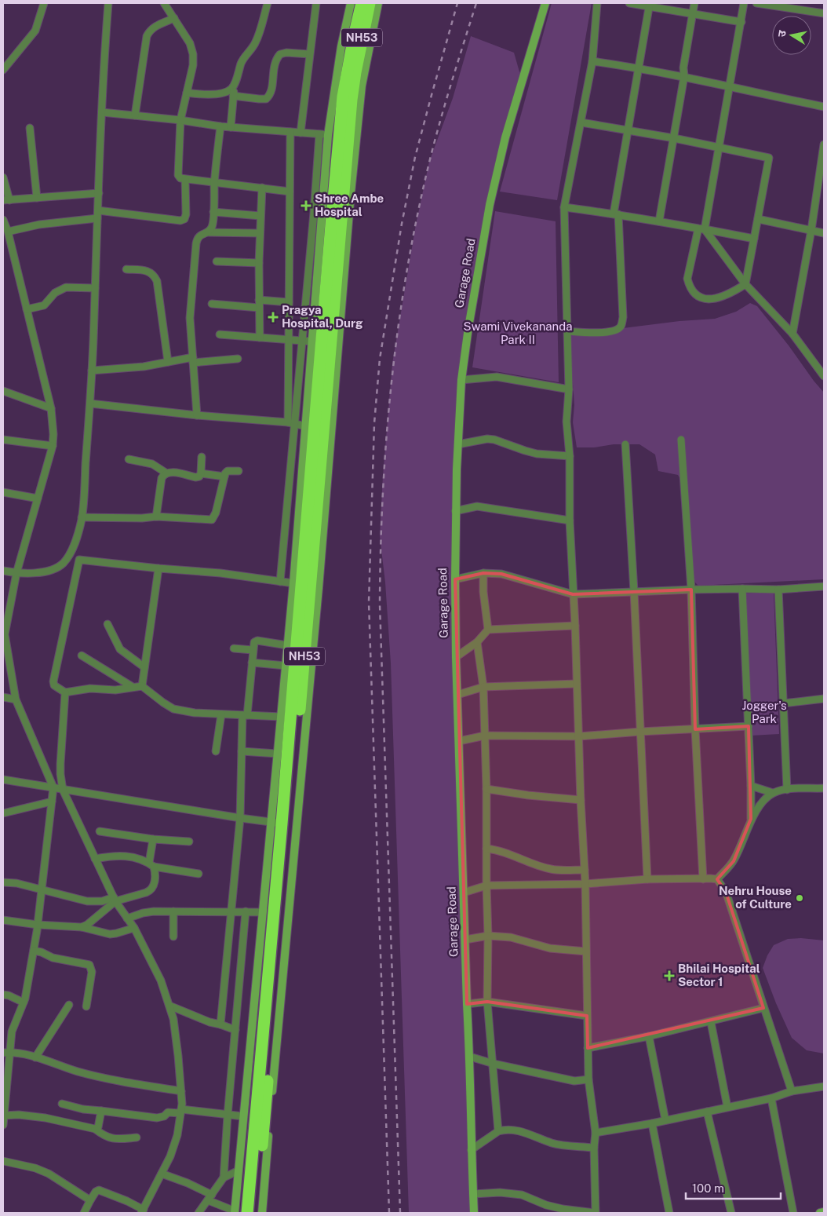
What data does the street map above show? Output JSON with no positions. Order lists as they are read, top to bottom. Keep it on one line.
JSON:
{"streets":{"highway":["NH53"],"street":["Garage Road"]},"parks":["Swami Vivekananda Park II","Jogger's Park"],"places":{"health":["Shree Ambe Hospital","Pragya Hospital, Durg","Bhilai Hospital Sector 1"],"other":["Nehru House of Culture"]},"scale_bar":"100 m","north":"left"}
